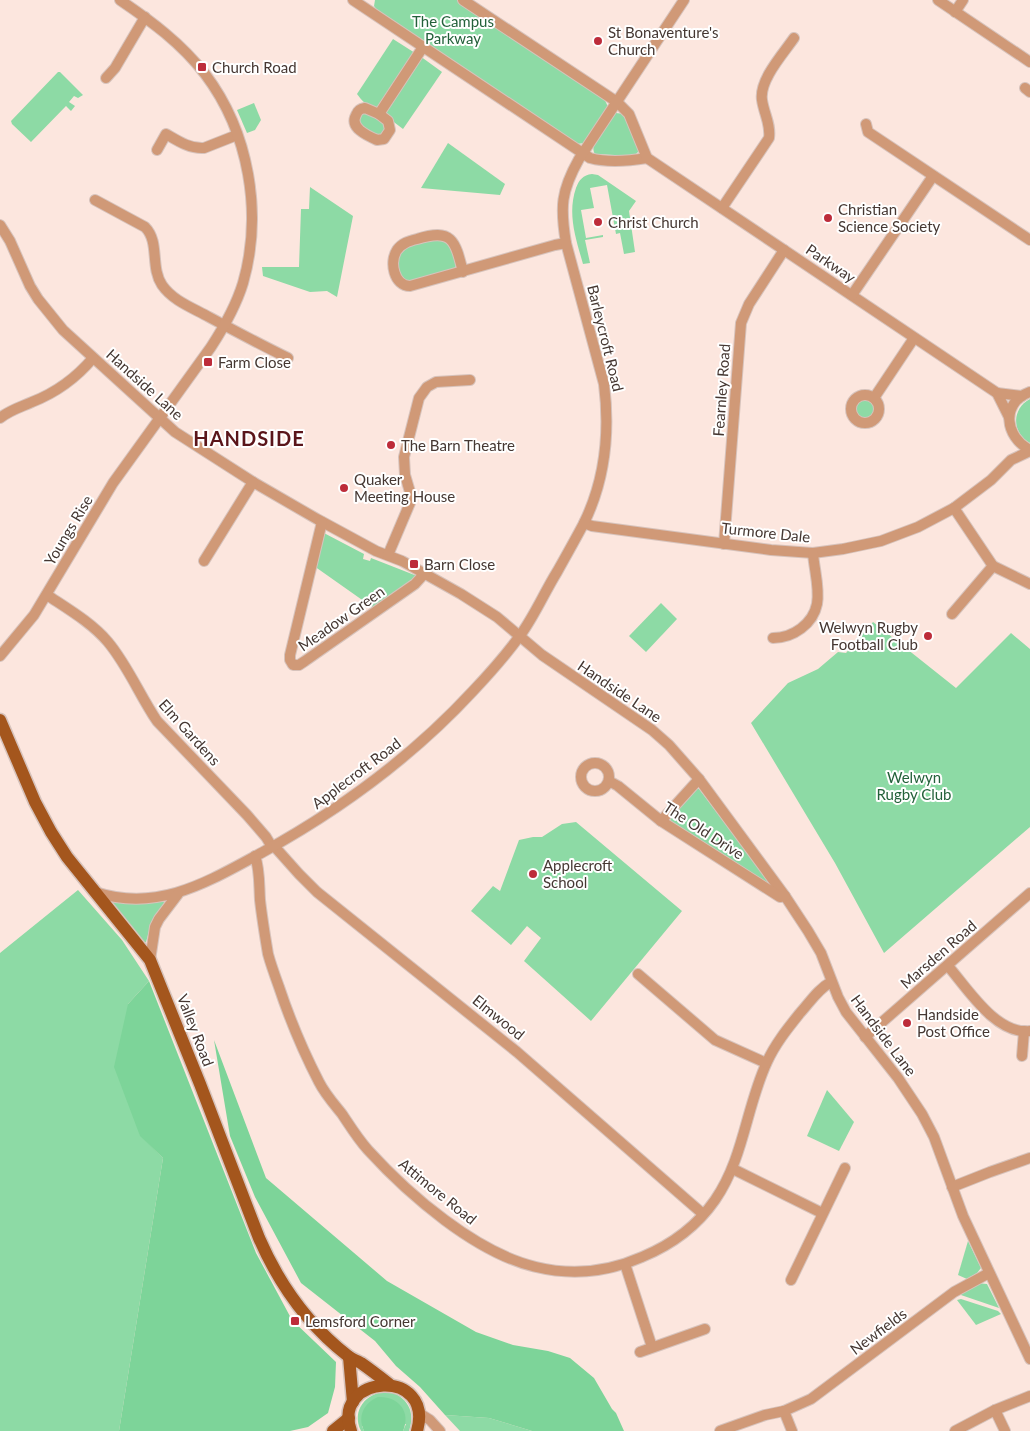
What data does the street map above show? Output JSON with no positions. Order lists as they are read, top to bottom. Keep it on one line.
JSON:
{"streets":{"main road":["Valley Road"],"street":["Parkway","Barleycroft Road","Handside Lane","Fearnley Road","Youngs Rise","Turmore Dale","Meadow Green","Elm Gardens","Applecroft Road","The Old Drive","Marsden Road","Elmwood","Attimore Road","Newfields"]},"crossings":[["Parkway","Fearnley Road"],["Barleycroft Road","Handside Lane"],["Barleycroft Road","Turmore Dale"],["Barleycroft Road","Applecroft Road"],["Handside Lane","Youngs Rise"],["Handside Lane","Meadow Green"],["Handside Lane","Applecroft Road"],["Handside Lane","The Old Drive"],["Handside Lane","Marsden Road"],["Handside Lane","Attimore Road"],["Handside Lane","Newfields"],["Fearnley Road","Turmore Dale"],["Youngs Rise","Elm Gardens"],["Elm Gardens","Applecroft Road"],["Elm Gardens","Elmwood"],["Applecroft Road","Elmwood"],["Applecroft Road","Attimore Road"],["Elmwood","Attimore Road"]],"districts":["HANDSIDE"],"parks":["The Campus Parkway","Welwyn Rugby Club"],"places":{"other":["St Bonaventure's Church","Christian Science Society","Christ Church","The Barn Theatre","Quaker Meeting House","Welwyn Rugby Football Club","Applecroft School","Handside Post Office"],"transit":["Church Road","Farm Close","Barn Close","Lemsford Corner"]}}
